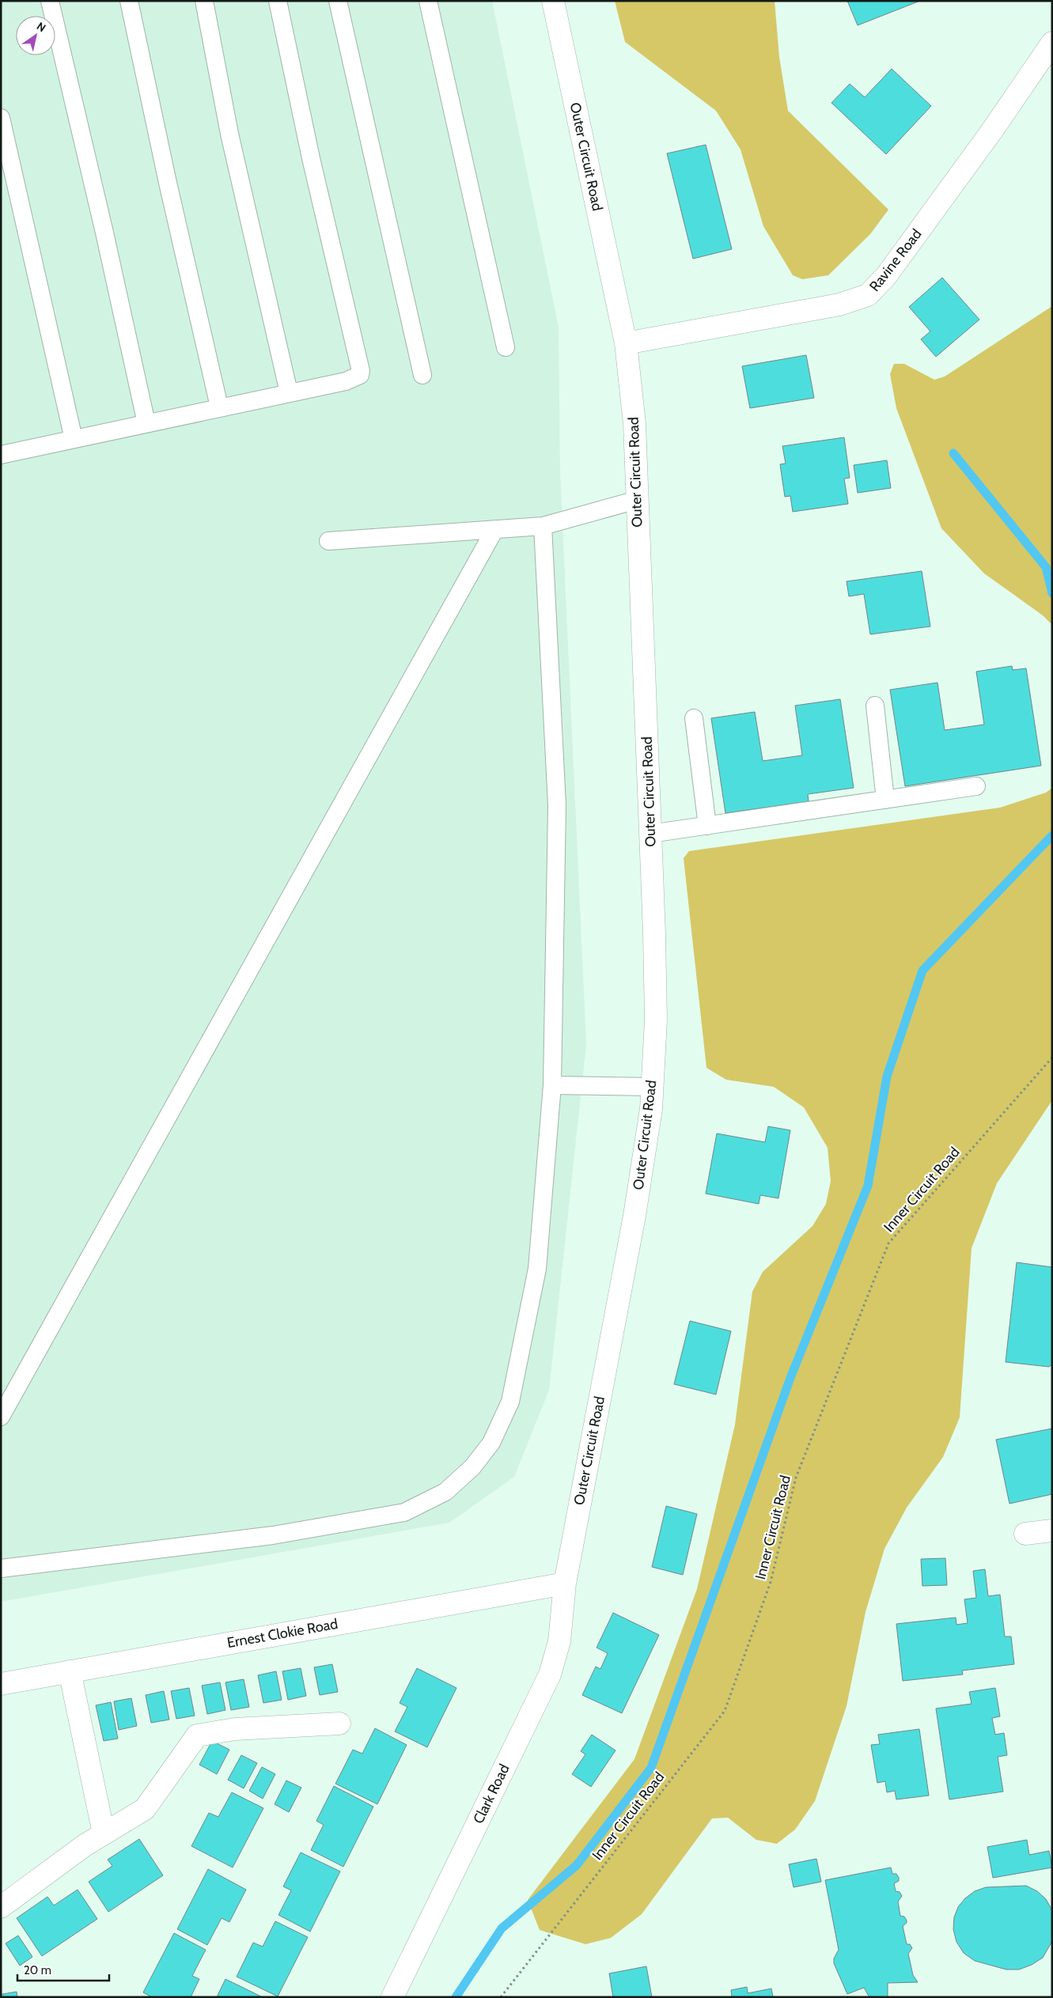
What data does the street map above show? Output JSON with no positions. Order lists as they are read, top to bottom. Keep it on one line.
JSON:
{"streets":{"street":["Outer Circuit Road","Ravine Road","Ernest Clokie Road","Clark Road"],"path":["Inner Circuit Road"]},"crossings":[["Outer Circuit Road","Ravine Road"],["Outer Circuit Road","Ernest Clokie Road"],["Outer Circuit Road","Clark Road"],["Ernest Clokie Road","Clark Road"]],"scale_bar":"20 m","north":"top right"}
